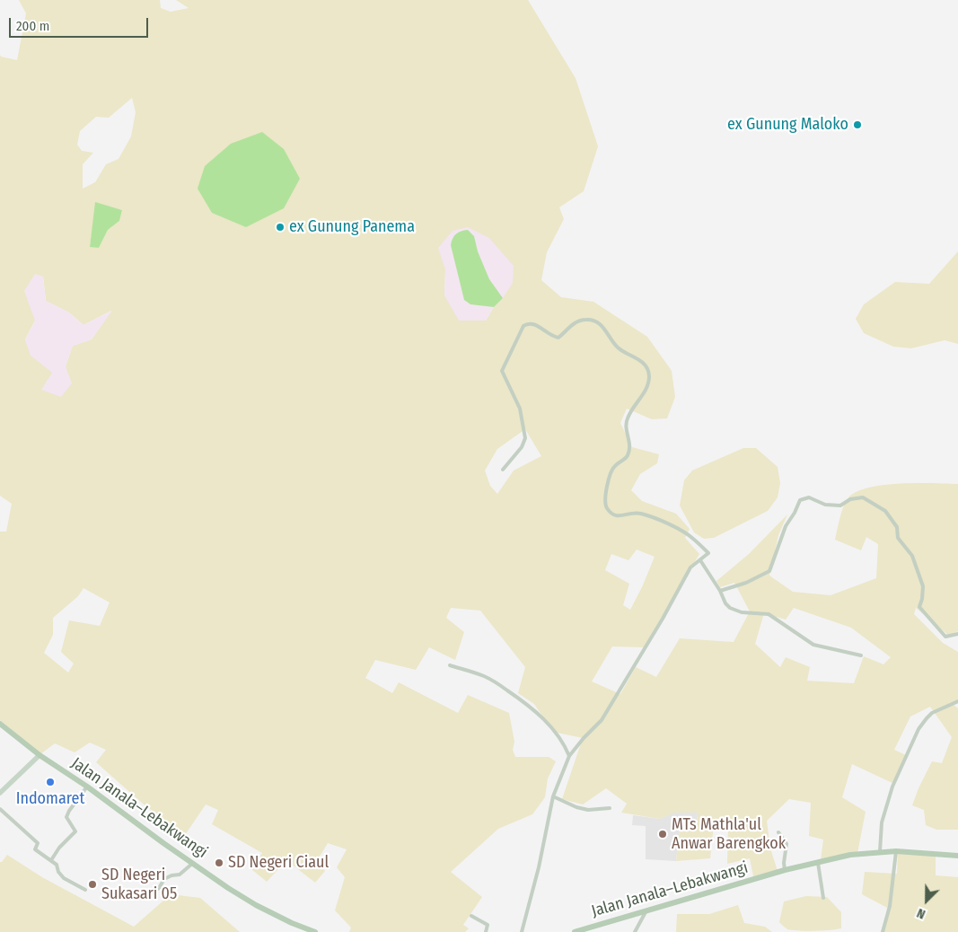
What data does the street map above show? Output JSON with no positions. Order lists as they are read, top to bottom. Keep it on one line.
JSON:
{"streets":{"main road":["Jalan Janala–Lebakwangi"]},"places":["ex Gunung Maloko","ex Gunung Panema","Indomaret","MTs Mathla'ul Anwar Barengkok","SD Negeri Ciaul","SD Negeri Sukasari 05"],"scale_bar":"200 m","north":"bottom left"}
